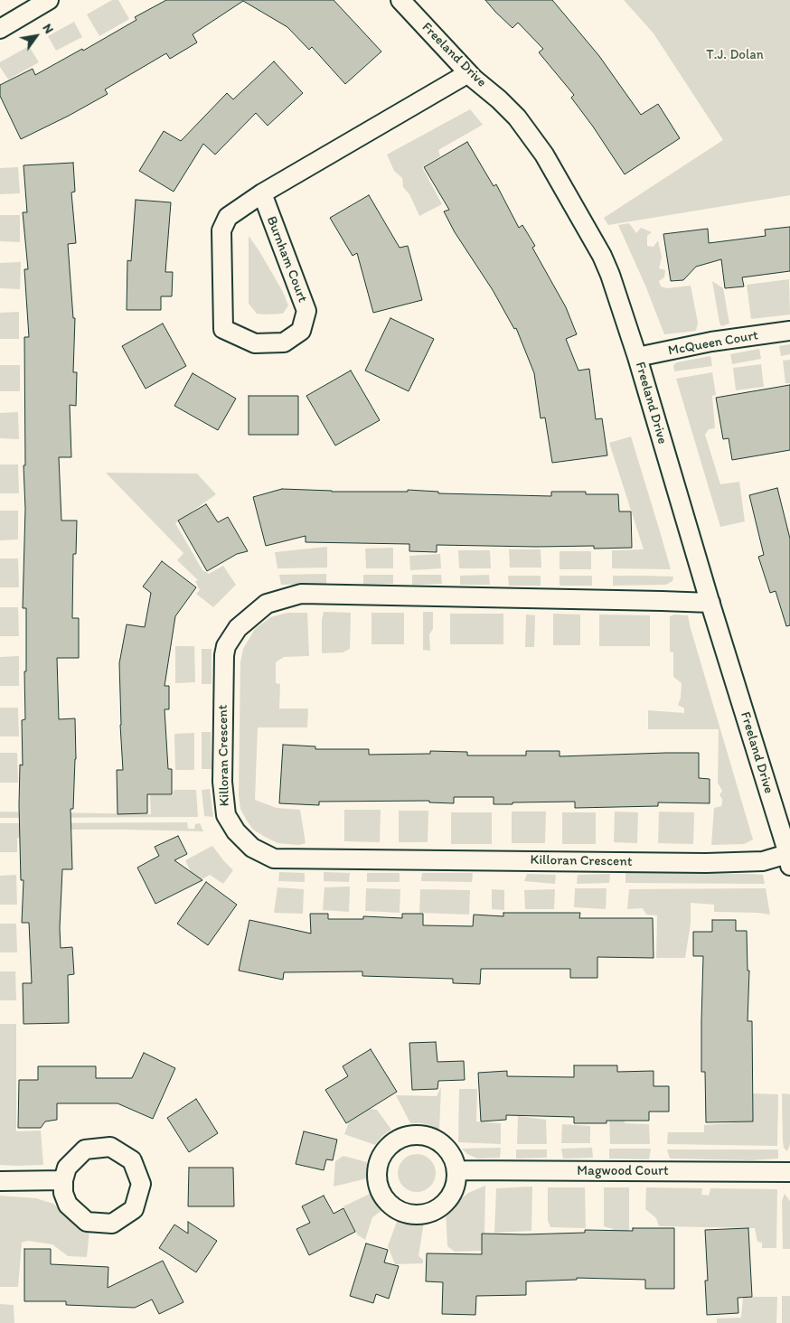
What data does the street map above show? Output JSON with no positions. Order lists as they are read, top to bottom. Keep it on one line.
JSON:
{"streets":{"street":["Freeland Drive","Burnham Court","McQueen Court","Killoran Crescent","Magwood Court"]},"crossings":[["Freeland Drive","Burnham Court"],["Freeland Drive","McQueen Court"],["Freeland Drive","Killoran Crescent"]],"parks":["T.J. Dolan"],"north":"top right"}
